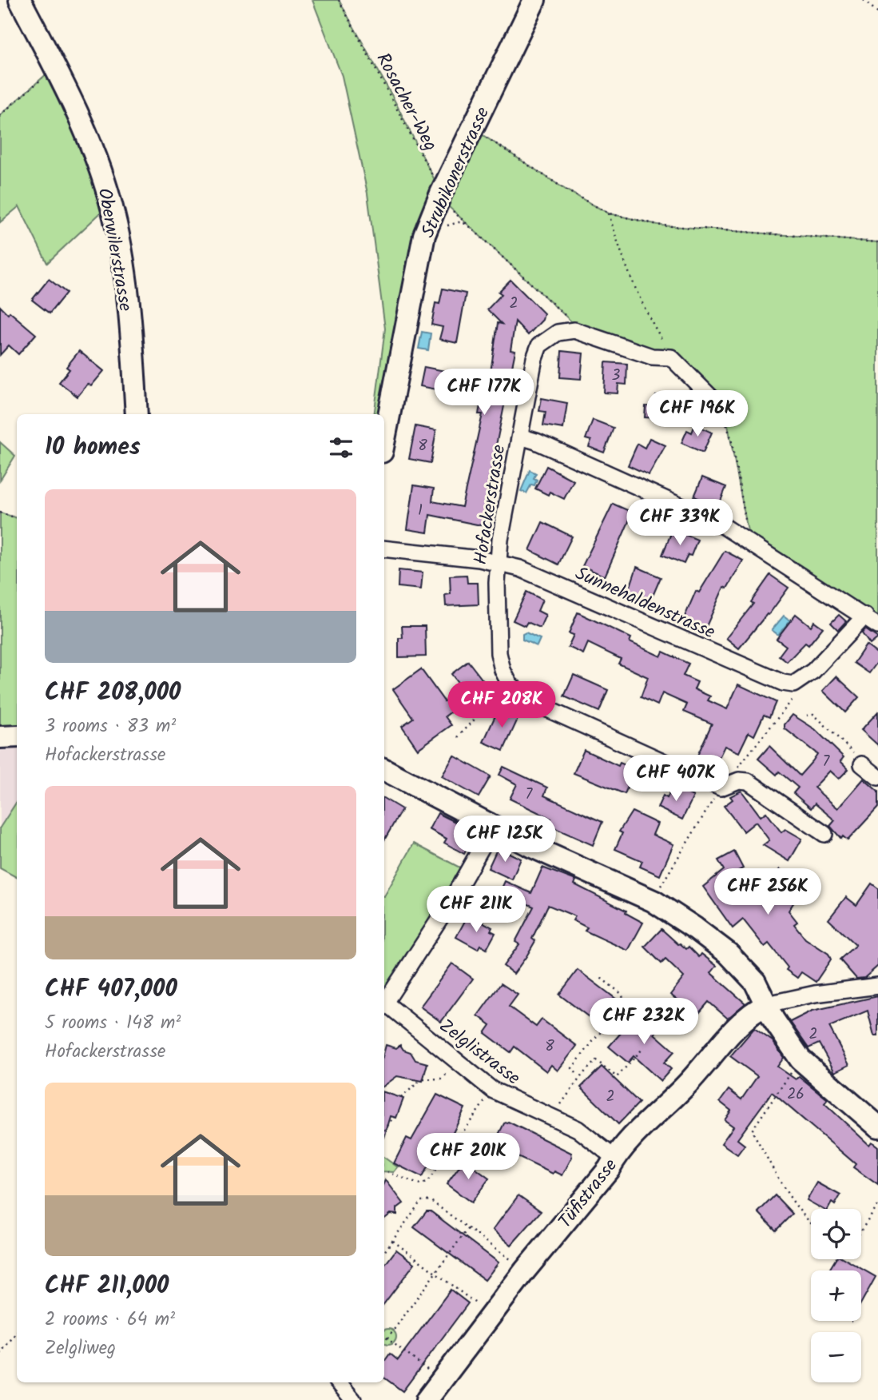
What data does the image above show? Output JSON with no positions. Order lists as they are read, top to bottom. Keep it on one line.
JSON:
{"streets":{"street":["Strubikonerstrasse","Oberwilerstrasse","Hofackerstrasse","Sunnehaldenstrasse","Zelglistrasse","Tüfistrasse"],"path":["Rosacher-Weg"]},"crossings":[["Rosacher-Weg","Strubikonerstrasse"],["Rosacher-Weg","Hofackerstrasse"],["Hofackerstrasse","Sunnehaldenstrasse"],["Zelglistrasse","Tüfistrasse"]],"house_numbers":["2","3","8","1","7","7","2","8","26","2"],"page":{"price":["CHF 177K","CHF 196K","CHF 339K","CHF 208K","CHF 407K","CHF 125K","CHF 256K","CHF 211K","CHF 232K","CHF 201K"],"heading":"10 homes","list":[{"name":"CHF 208,000","note":"3 rooms · 83 m² · Hofackerstrasse"},{"name":"CHF 407,000","note":"5 rooms · 148 m² · Hofackerstrasse"},{"name":"CHF 211,000","note":"2 rooms · 64 m² · Zelgliweg"}],"map_buttons":["+","−"]}}
